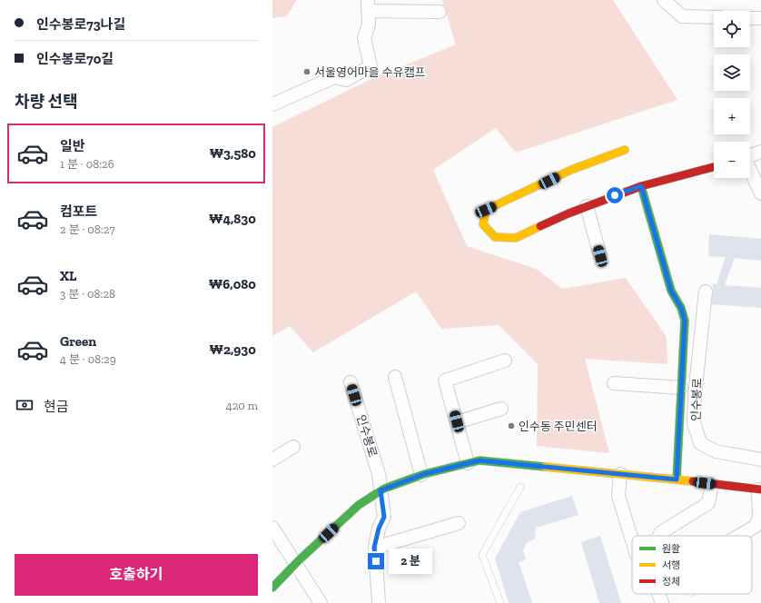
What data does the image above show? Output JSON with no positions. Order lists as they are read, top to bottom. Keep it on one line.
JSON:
{"streets":{"street":["인수봉로"]},"places":["서울영어마을 수유캠프","인수동 주민센터"],"legend":["원활","서행","정체"],"page":{"banner":["인수봉로73나길","인수봉로70길"],"map_buttons":["+","−"],"heading":"차량 선택","list":[{"name":"일반","note":"1 분 · 08:26","value":"₩3,580"},{"name":"컴포트","note":"2 분 · 08:27","value":"₩4,830"},{"name":"XL","note":"3 분 · 08:28","value":"₩6,080"},{"name":"Green","note":"4 분 · 08:29","value":"₩2,930"}],"pay":["현금","420 m"],"buttons":"호출하기","bubble":"2 분"}}
